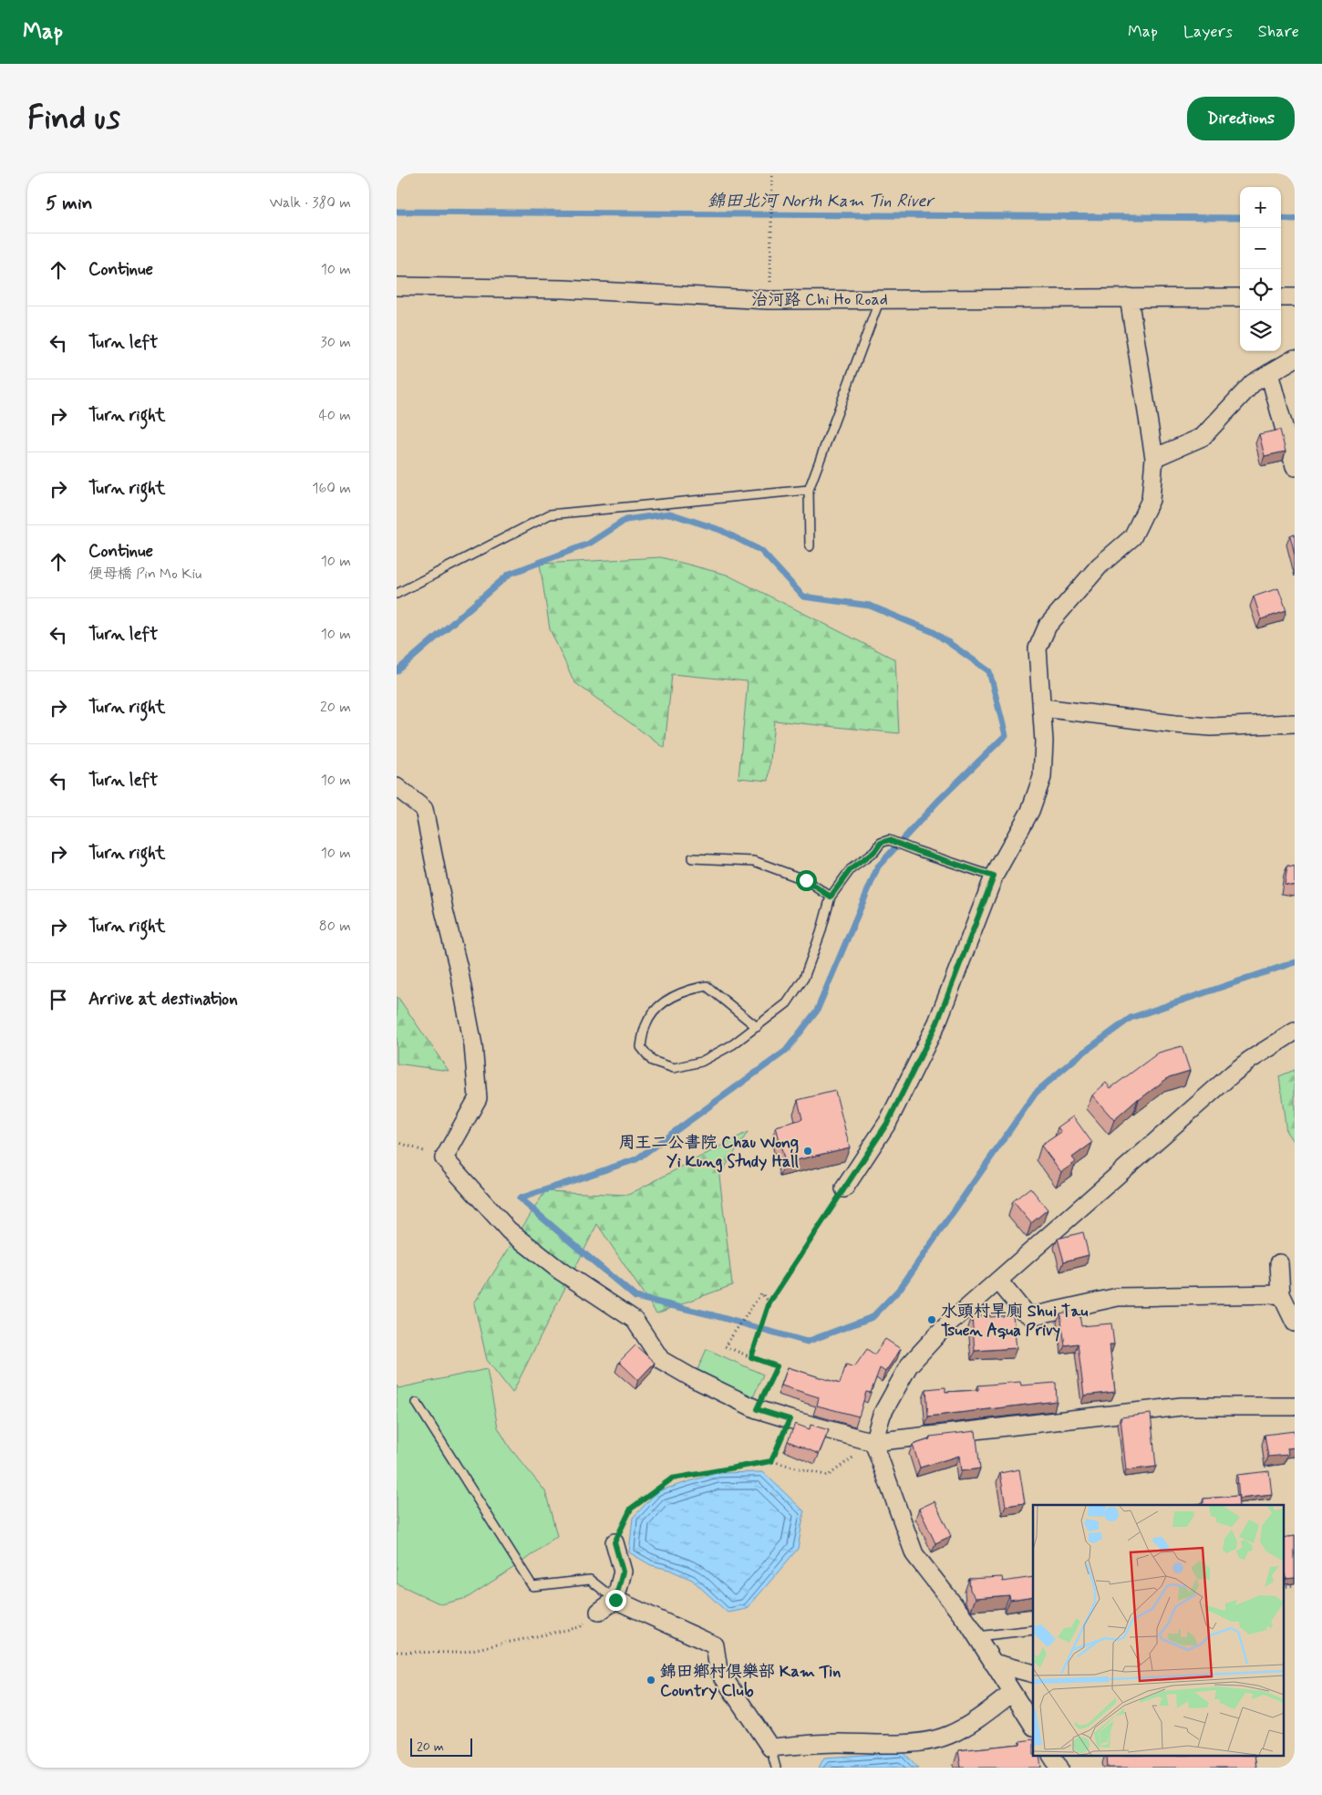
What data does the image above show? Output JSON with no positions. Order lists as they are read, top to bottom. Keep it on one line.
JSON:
{"streets":{"street":["治河路 Chi Ho Road"]},"water":["錦田北河 North Kam Tin River"],"places":["周王二公書院 Chau Wong Yi Kung Study Hall","水頭村旱廁 Shui Tau Tsuen Aqua Privy","錦田鄉村俱樂部 Kam Tin Country Club"],"scale_bar":"20 m","page":{"header":"Map","nav":["Map","Layers","Share"],"buttons":"Directions","title":"Find us","heading":["5 min","Walk · 380 m"],"map_buttons":["+","−"],"list":[["Continue","10 m"],["Turn left","30 m"],["Turn right","40 m"],["Turn right","160 m"],["Continue","便母橋 Pin Mo Kiu","10 m"],["Turn left","10 m"],["Turn right","20 m"],["Turn left","10 m"],["Turn right","10 m"],["Turn right","80 m"],"Arrive at destination"],"scale":"20 m"}}
